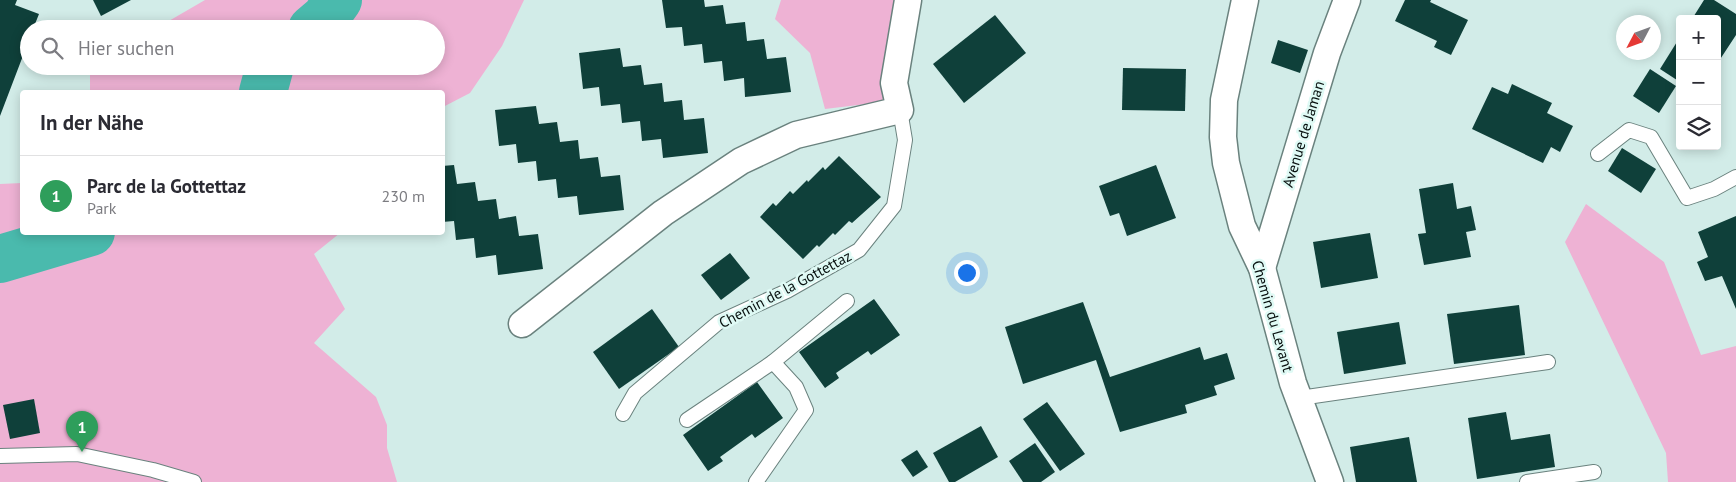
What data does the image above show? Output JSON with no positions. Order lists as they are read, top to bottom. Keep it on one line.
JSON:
{"streets":{"street":["Avenue de Jaman","Chemin de la Gottettaz","Chemin du Levant"]},"crossings":[["Avenue de Jaman","Chemin du Levant"]],"north":"bottom left","page":{"map_buttons":["+","−"],"search":"Hier suchen","heading":"In der Nähe","list":[{"mark":"1","name":"Parc de la Gottettaz","note":"Park","value":"230 m"}],"pins":"1"}}
